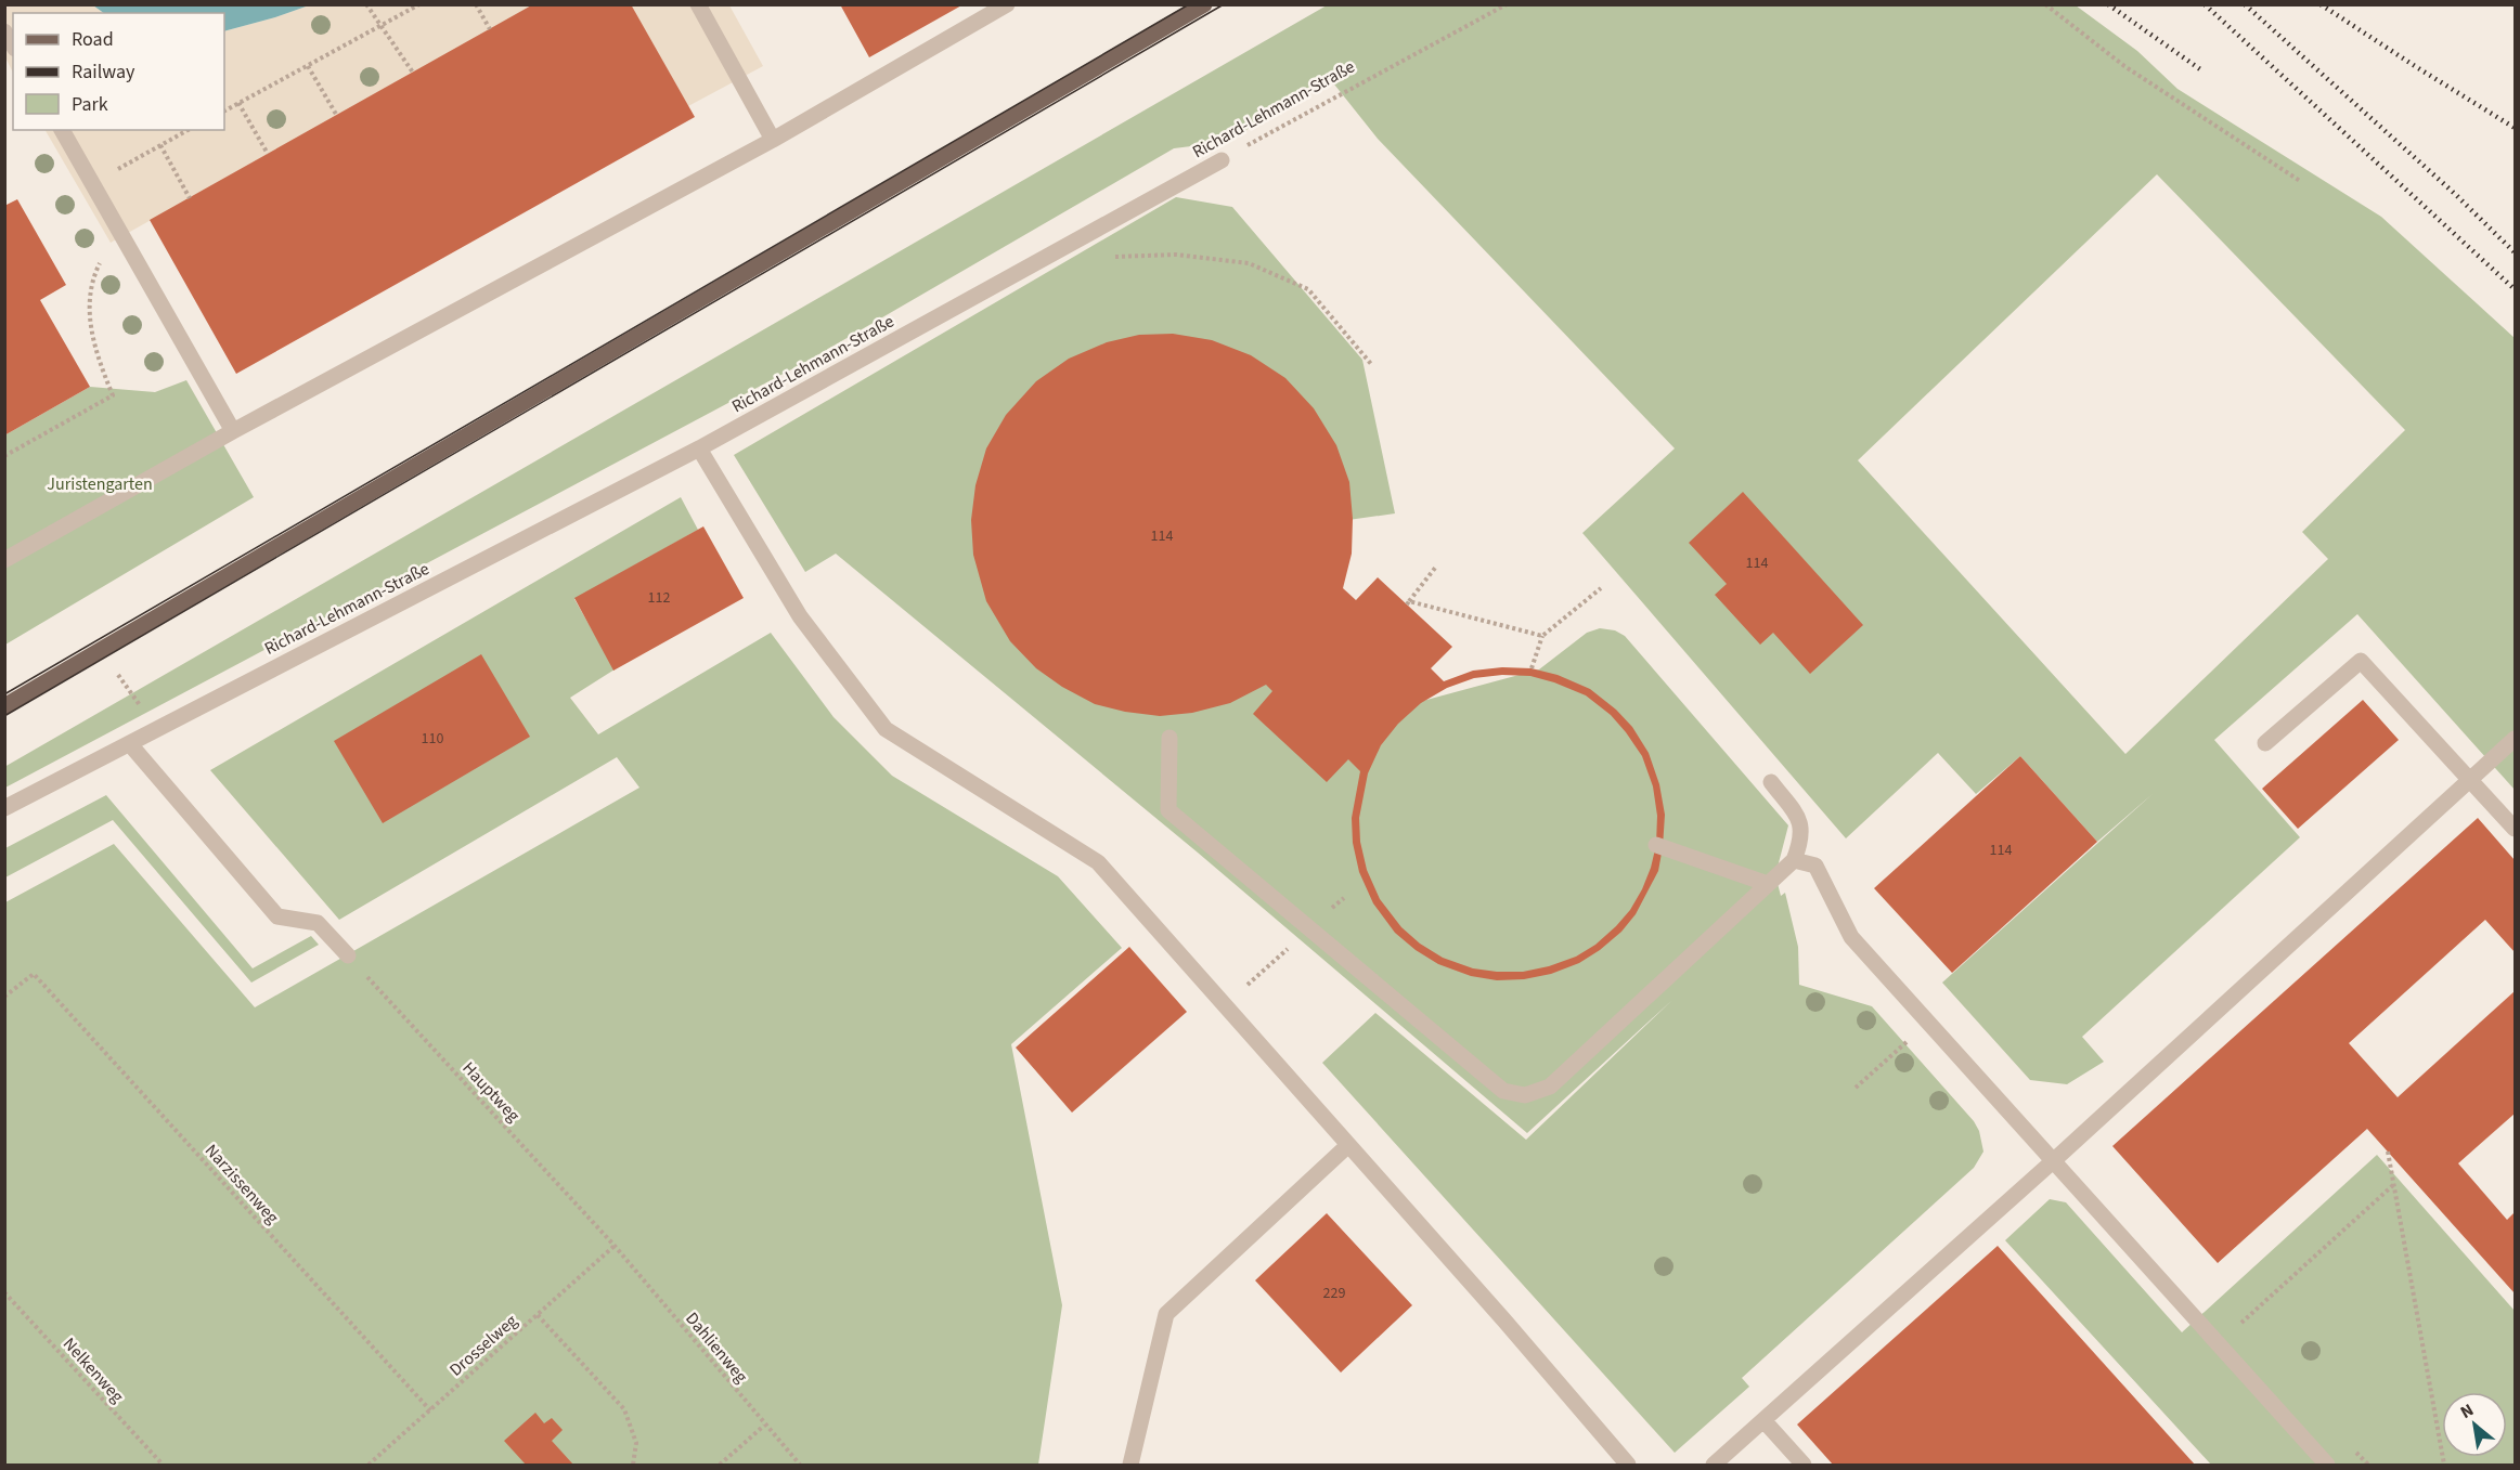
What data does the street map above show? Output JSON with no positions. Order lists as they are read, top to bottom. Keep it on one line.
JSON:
{"streets":{"street":["Richard-Lehmann-Straße"],"path":["Hauptweg","Narzissenweg","Drosselweg","Dahlienweg","Nelkenweg"]},"crossings":[["Hauptweg","Drosselweg"],["Hauptweg","Dahlienweg"],["Narzissenweg","Drosselweg"],["Drosselweg","Dahlienweg"]],"parks":["Juristengarten"],"house_numbers":["114","114","112","110","114","229"],"legend":["Road","Railway","Park"],"north":"top left"}
